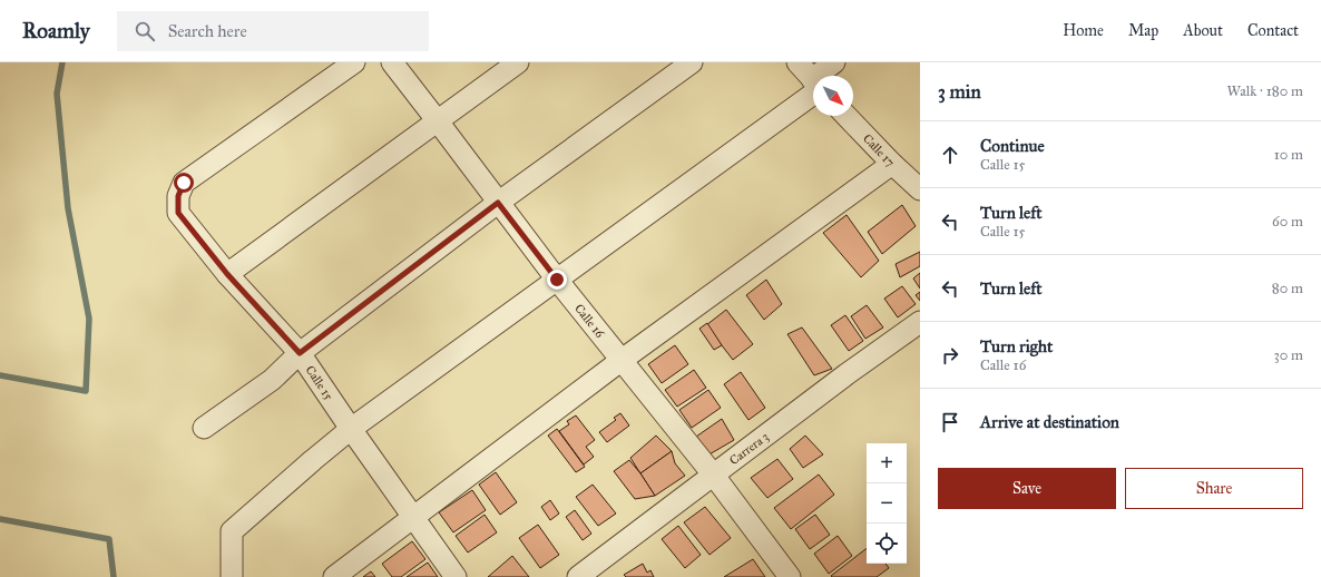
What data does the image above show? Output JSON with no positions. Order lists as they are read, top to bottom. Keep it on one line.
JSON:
{"streets":{"street":["Calle 17","Calle 16","Calle 15","Carrera 3"]},"crossings":[["Calle 16","Carrera 3"]],"north":"bottom right","page":{"header":"Roamly","search":"Search here","nav":["Home","Map","About","Contact"],"heading":["3 min","Walk · 180 m"],"list":[["Continue","Calle 15","10 m"],["Turn left","Calle 15","60 m"],["Turn left","80 m"],["Turn right","Calle 16","30 m"],"Arrive at destination"],"map_buttons":["+","−"],"buttons":["Save","Share"]}}
